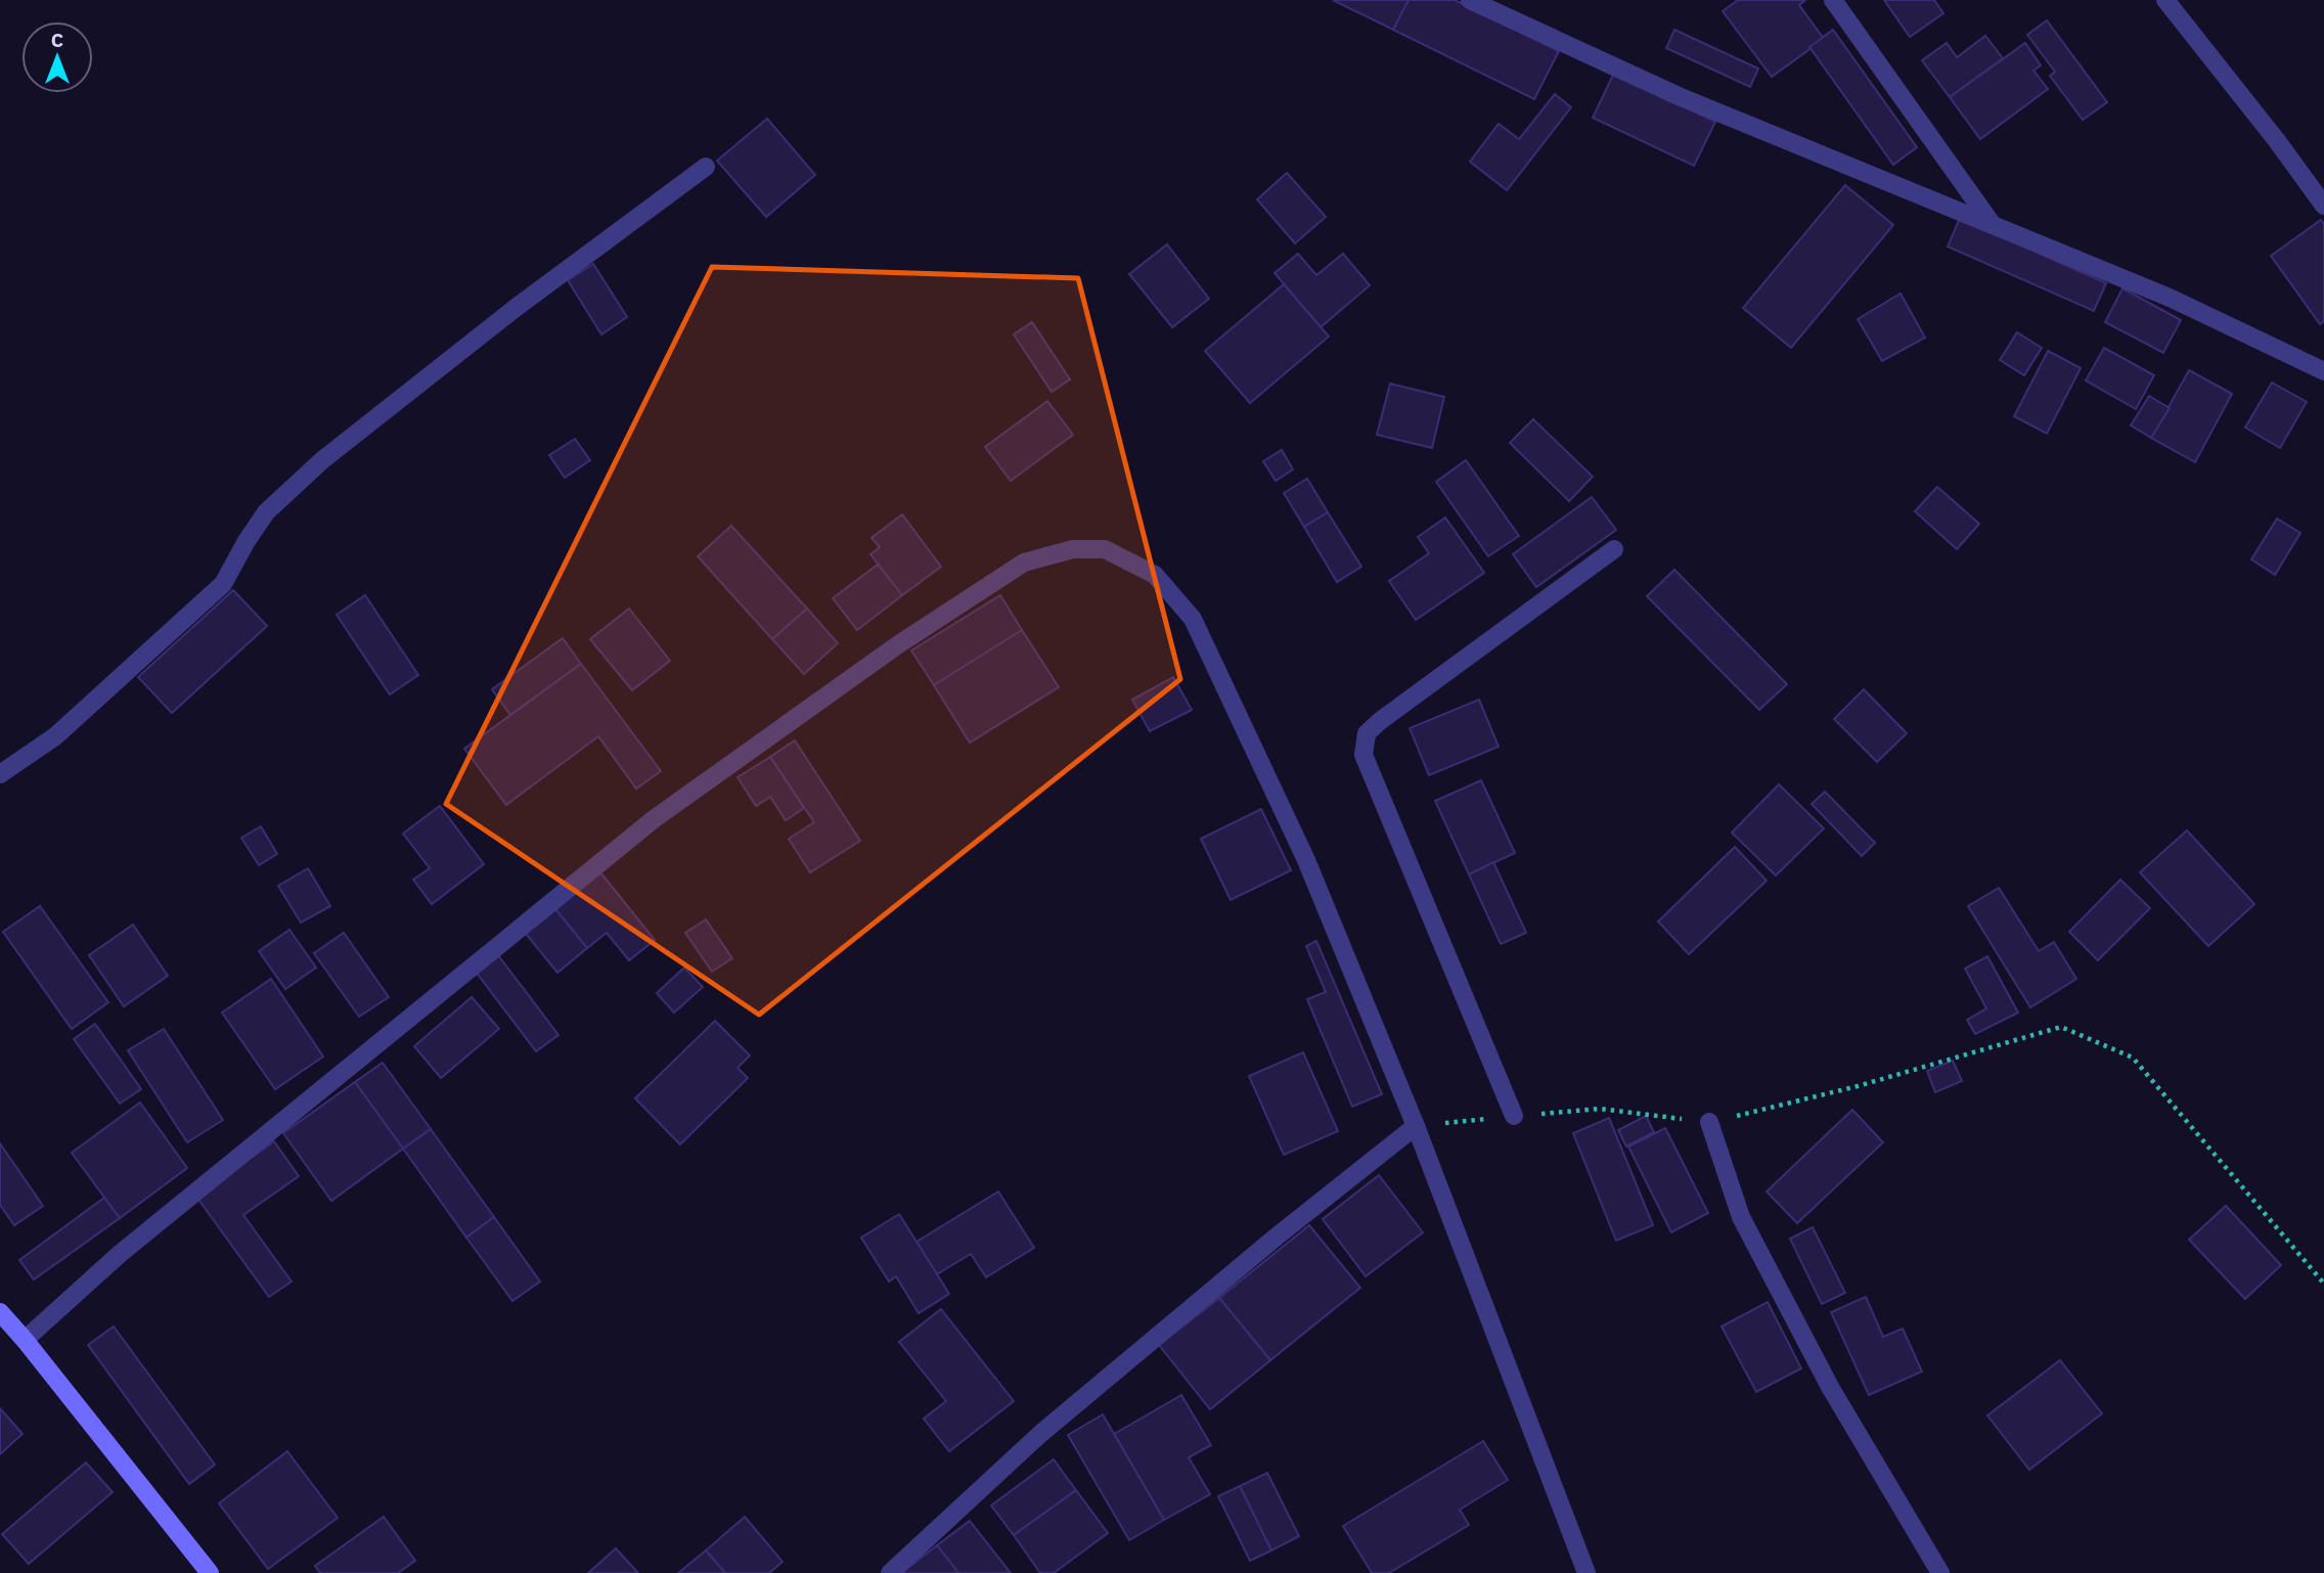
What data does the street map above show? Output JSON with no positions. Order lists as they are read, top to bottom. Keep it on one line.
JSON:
{"north":"top"}
